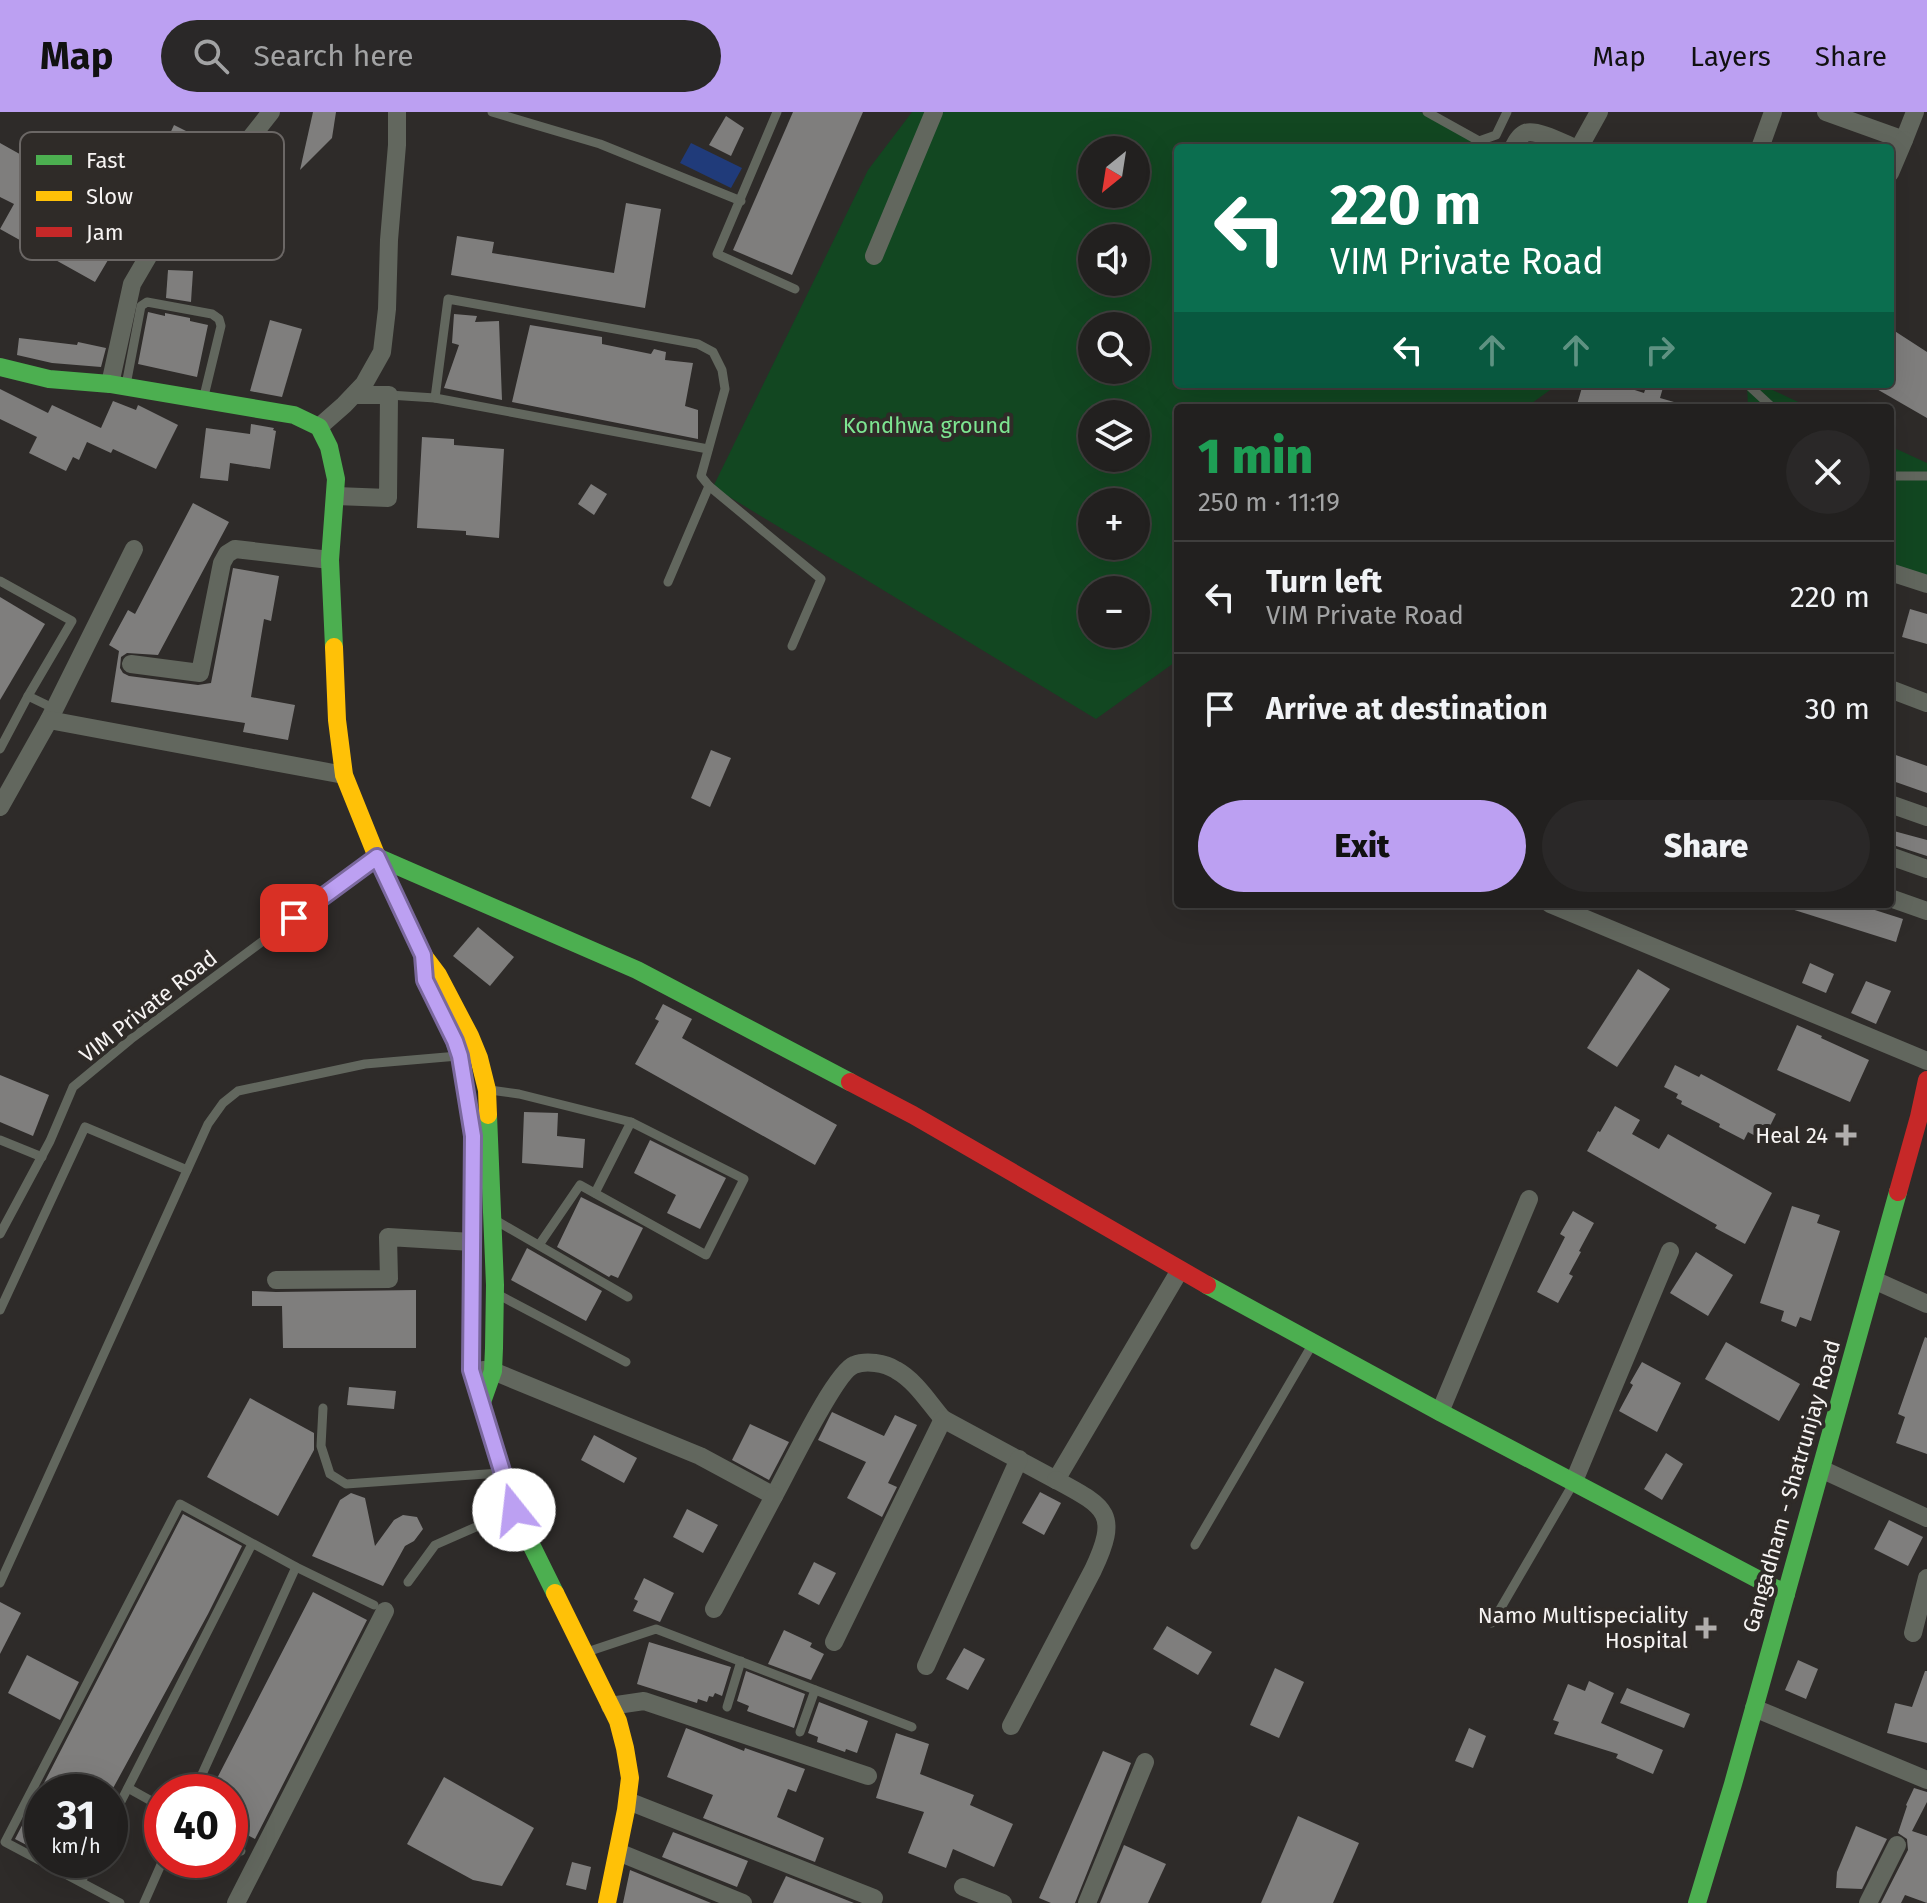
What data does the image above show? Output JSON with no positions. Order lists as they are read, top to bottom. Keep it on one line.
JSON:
{"streets":{"street":["Gangadham - Shatrunjay Road"],"lane":["VIM Private Road"]},"parks":["Kondhwa ground"],"places":{"health":["Heal 24","Namo Multispeciality Hospital"]},"legend":["Fast","Slow","Jam"],"north":"bottom left","page":{"header":"Map","search":"Search here","nav":["Map","Layers","Share"],"map_buttons":["+","−"],"turn":["220 m","VIM Private Road"],"heading":["1 min","250 m · 11:19"],"list":[{"name":"Turn left","note":"VIM Private Road","value":"220 m"},{"name":"Arrive at destination","value":"30 m"}],"buttons":["Exit","Share"],"speed":"31 km/h","limit":"40"}}
